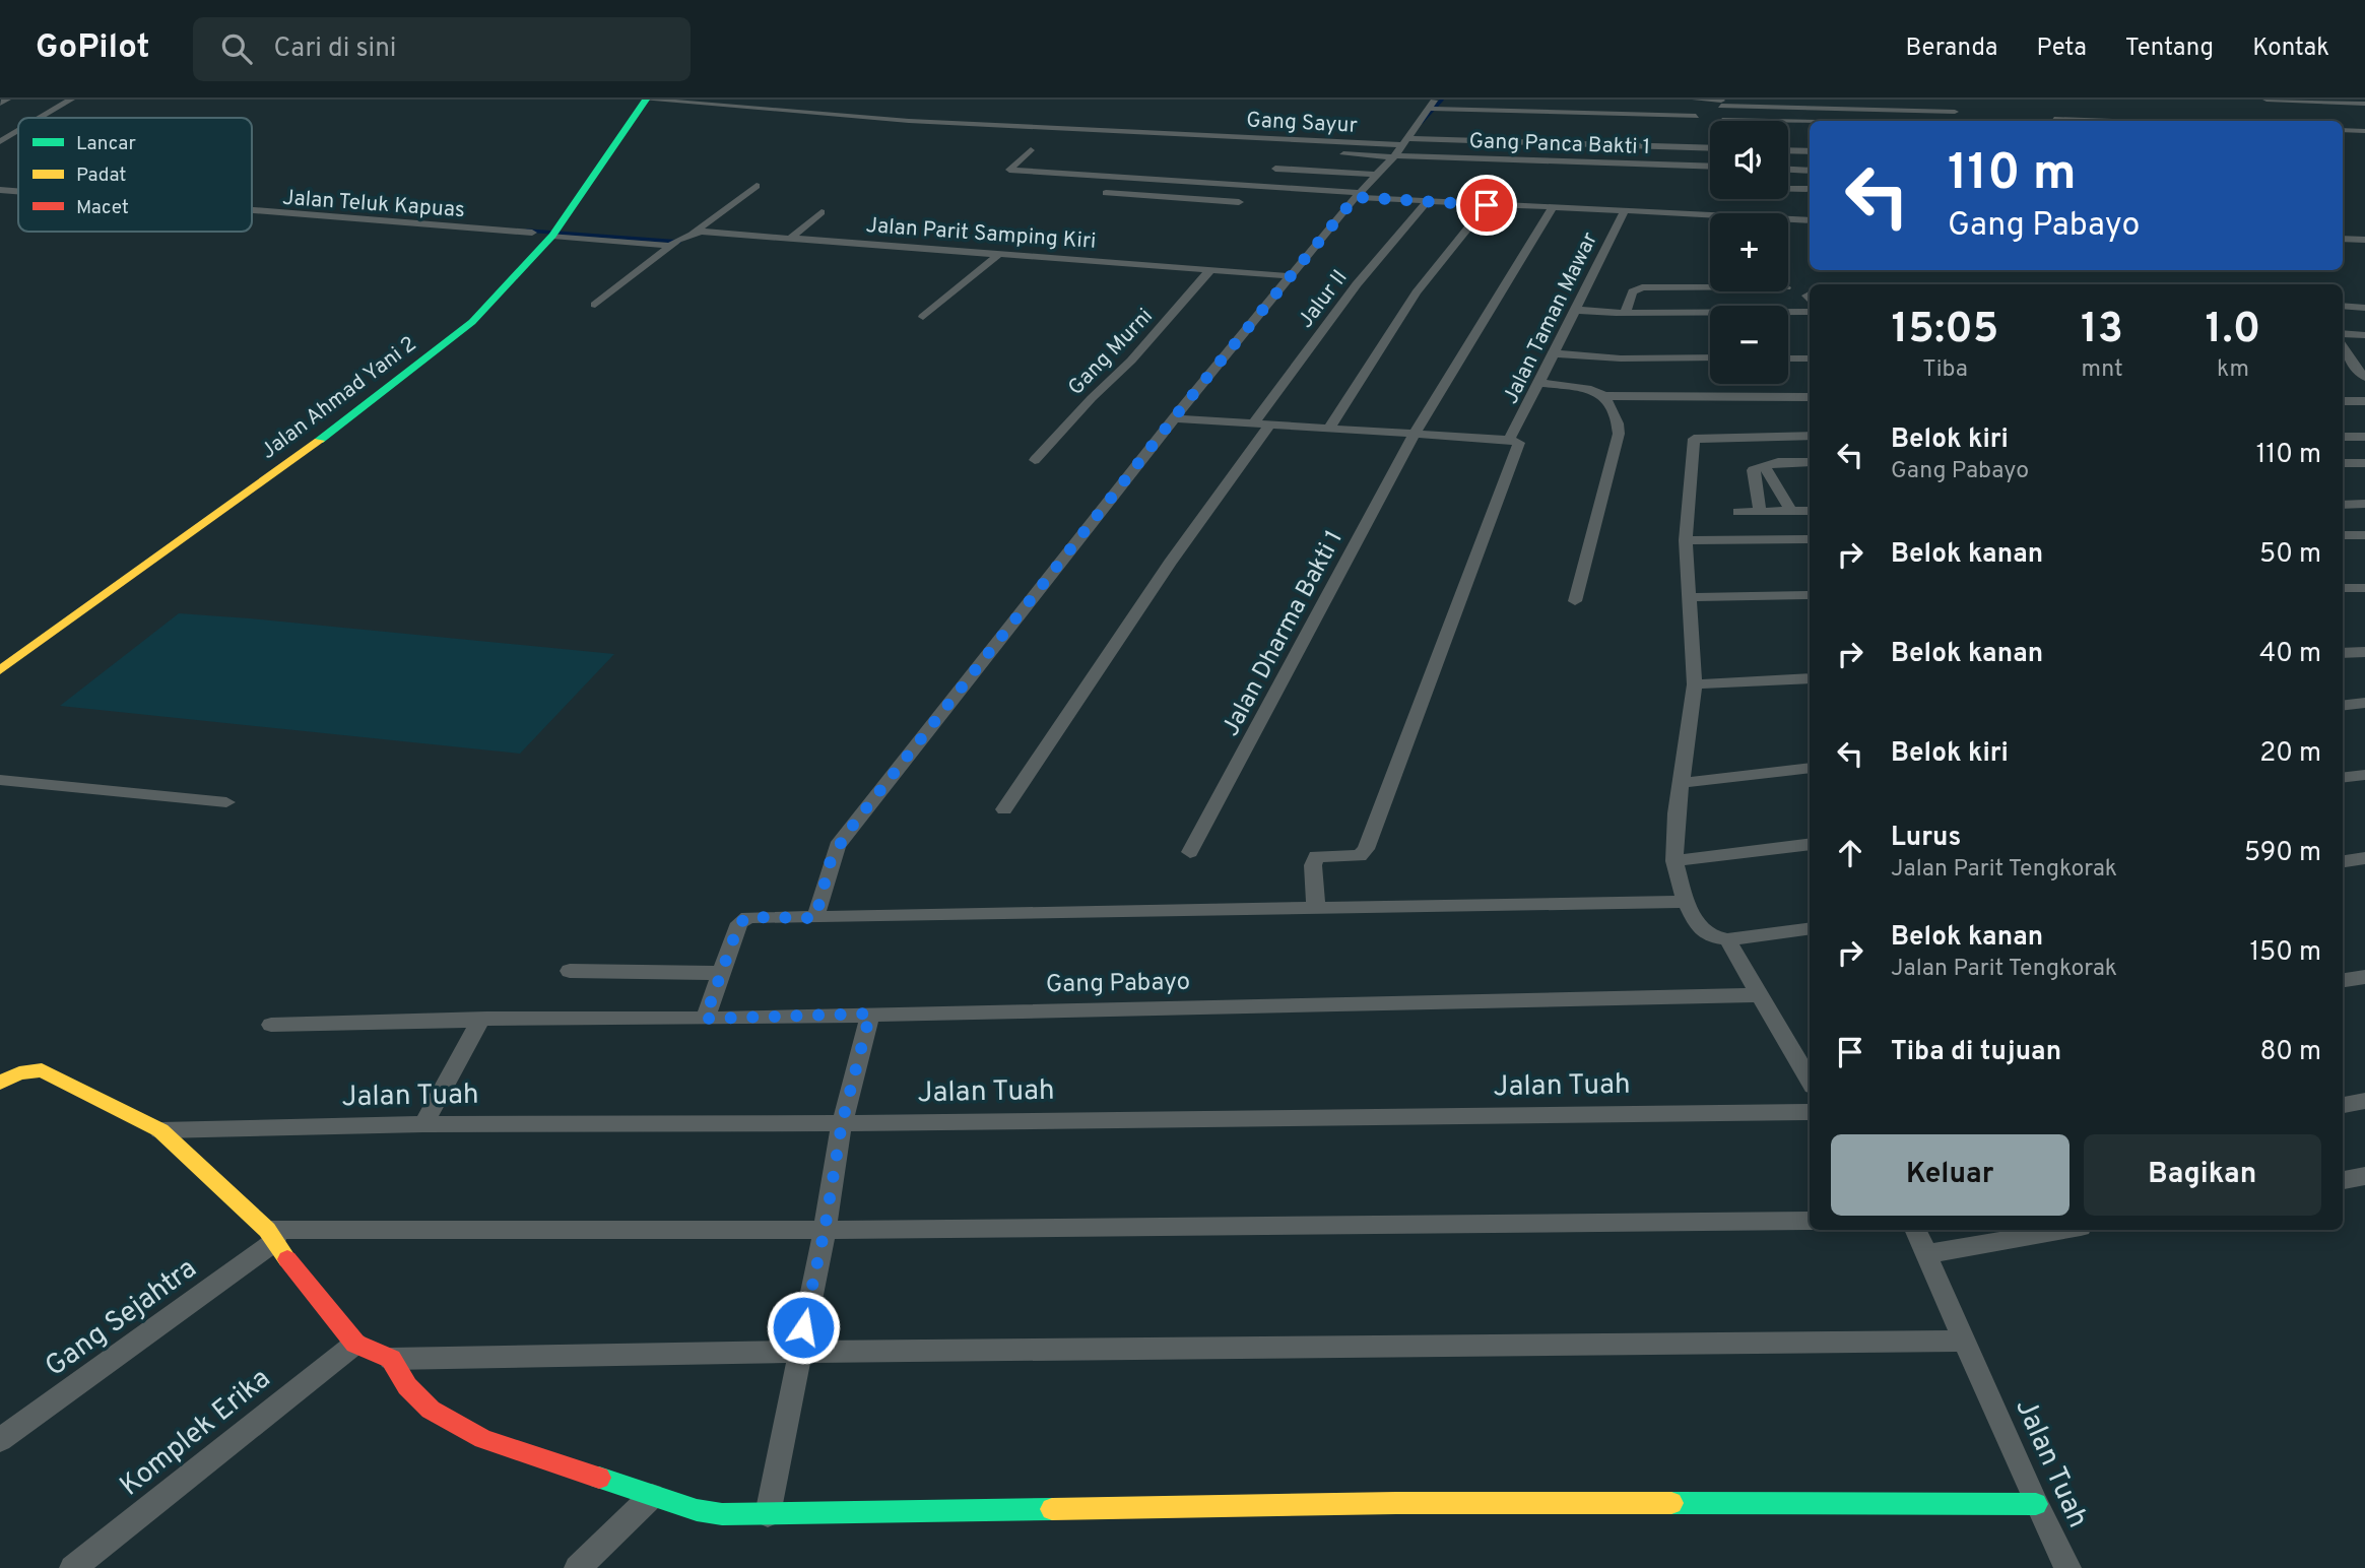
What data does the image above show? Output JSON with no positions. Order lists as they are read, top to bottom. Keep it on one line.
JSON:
{"streets":{"main road":["Jalan Ahmad Yani 2"],"street":["Gang Sayur","Gang Panca Bakti 1","Jalan Teluk Kapuas","Jalan Parit Samping Kiri","Jalur II","Jalan Taman Mawar","Gang Murni","Jalan Dharma Bakti 1","Gang Pabayo","Jalan Tuah","Gang Sejahtra","Komplek Erika"]},"crossings":[["Gang Sayur","Jalan Ahmad Yani 2"],["Jalan Teluk Kapuas","Jalan Ahmad Yani 2"],["Jalan Parit Samping Kiri","Gang Murni"]],"legend":["Lancar","Padat","Macet"],"page":{"header":"GoPilot","search":"Cari di sini","nav":["Beranda","Peta","Tentang","Kontak"],"map_buttons":["+","−"],"turn":["110 m","Gang Pabayo"],"eta":["15:05","Tiba","13","mnt","1.0","km"],"list":[{"name":"Belok kiri","note":"Gang Pabayo","value":"110 m"},{"name":"Belok kanan","value":"50 m"},{"name":"Belok kanan","value":"40 m"},{"name":"Belok kiri","value":"20 m"},{"name":"Lurus","note":"Jalan Parit Tengkorak","value":"590 m"},{"name":"Belok kanan","note":"Jalan Parit Tengkorak","value":"150 m"},{"name":"Tiba di tujuan","value":"80 m"}],"buttons":["Keluar","Bagikan"]}}
